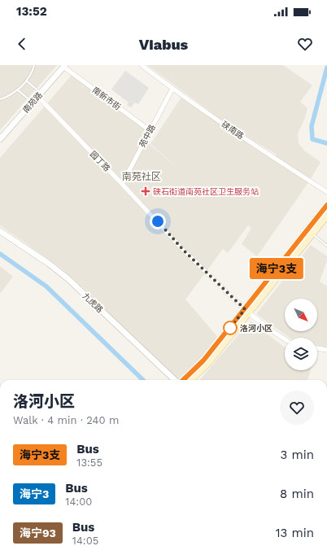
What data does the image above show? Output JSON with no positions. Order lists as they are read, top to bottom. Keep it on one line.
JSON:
{"streets":{"street":["南新市街","南苑路","硖南路","苑中路","园丁路","九虎路"]},"crossings":[["南新市街","南苑路"],["南新市街","苑中路"],["南苑路","园丁路"],["硖南路","苑中路"],["苑中路","园丁路"]],"districts":["南苑社区"],"places":{"health":["硖石街道南苑社区卫生服务站"],"other":["洛河小区"]},"lines":["bus line 海宁3支"],"north":"bottom right","page":{"status":"13:52","header":"Viabus","on_map":"海宁3支","heading":["洛河小区","Walk · 4 min · 240 m"],"list":[{"mark":"海宁3支","name":"Bus","note":"13:55","value":"3 min"},{"mark":"海宁3","name":"Bus","note":"14:00","value":"8 min"},{"mark":"海宁93","name":"Bus","note":"14:05","value":"13 min"}]}}
